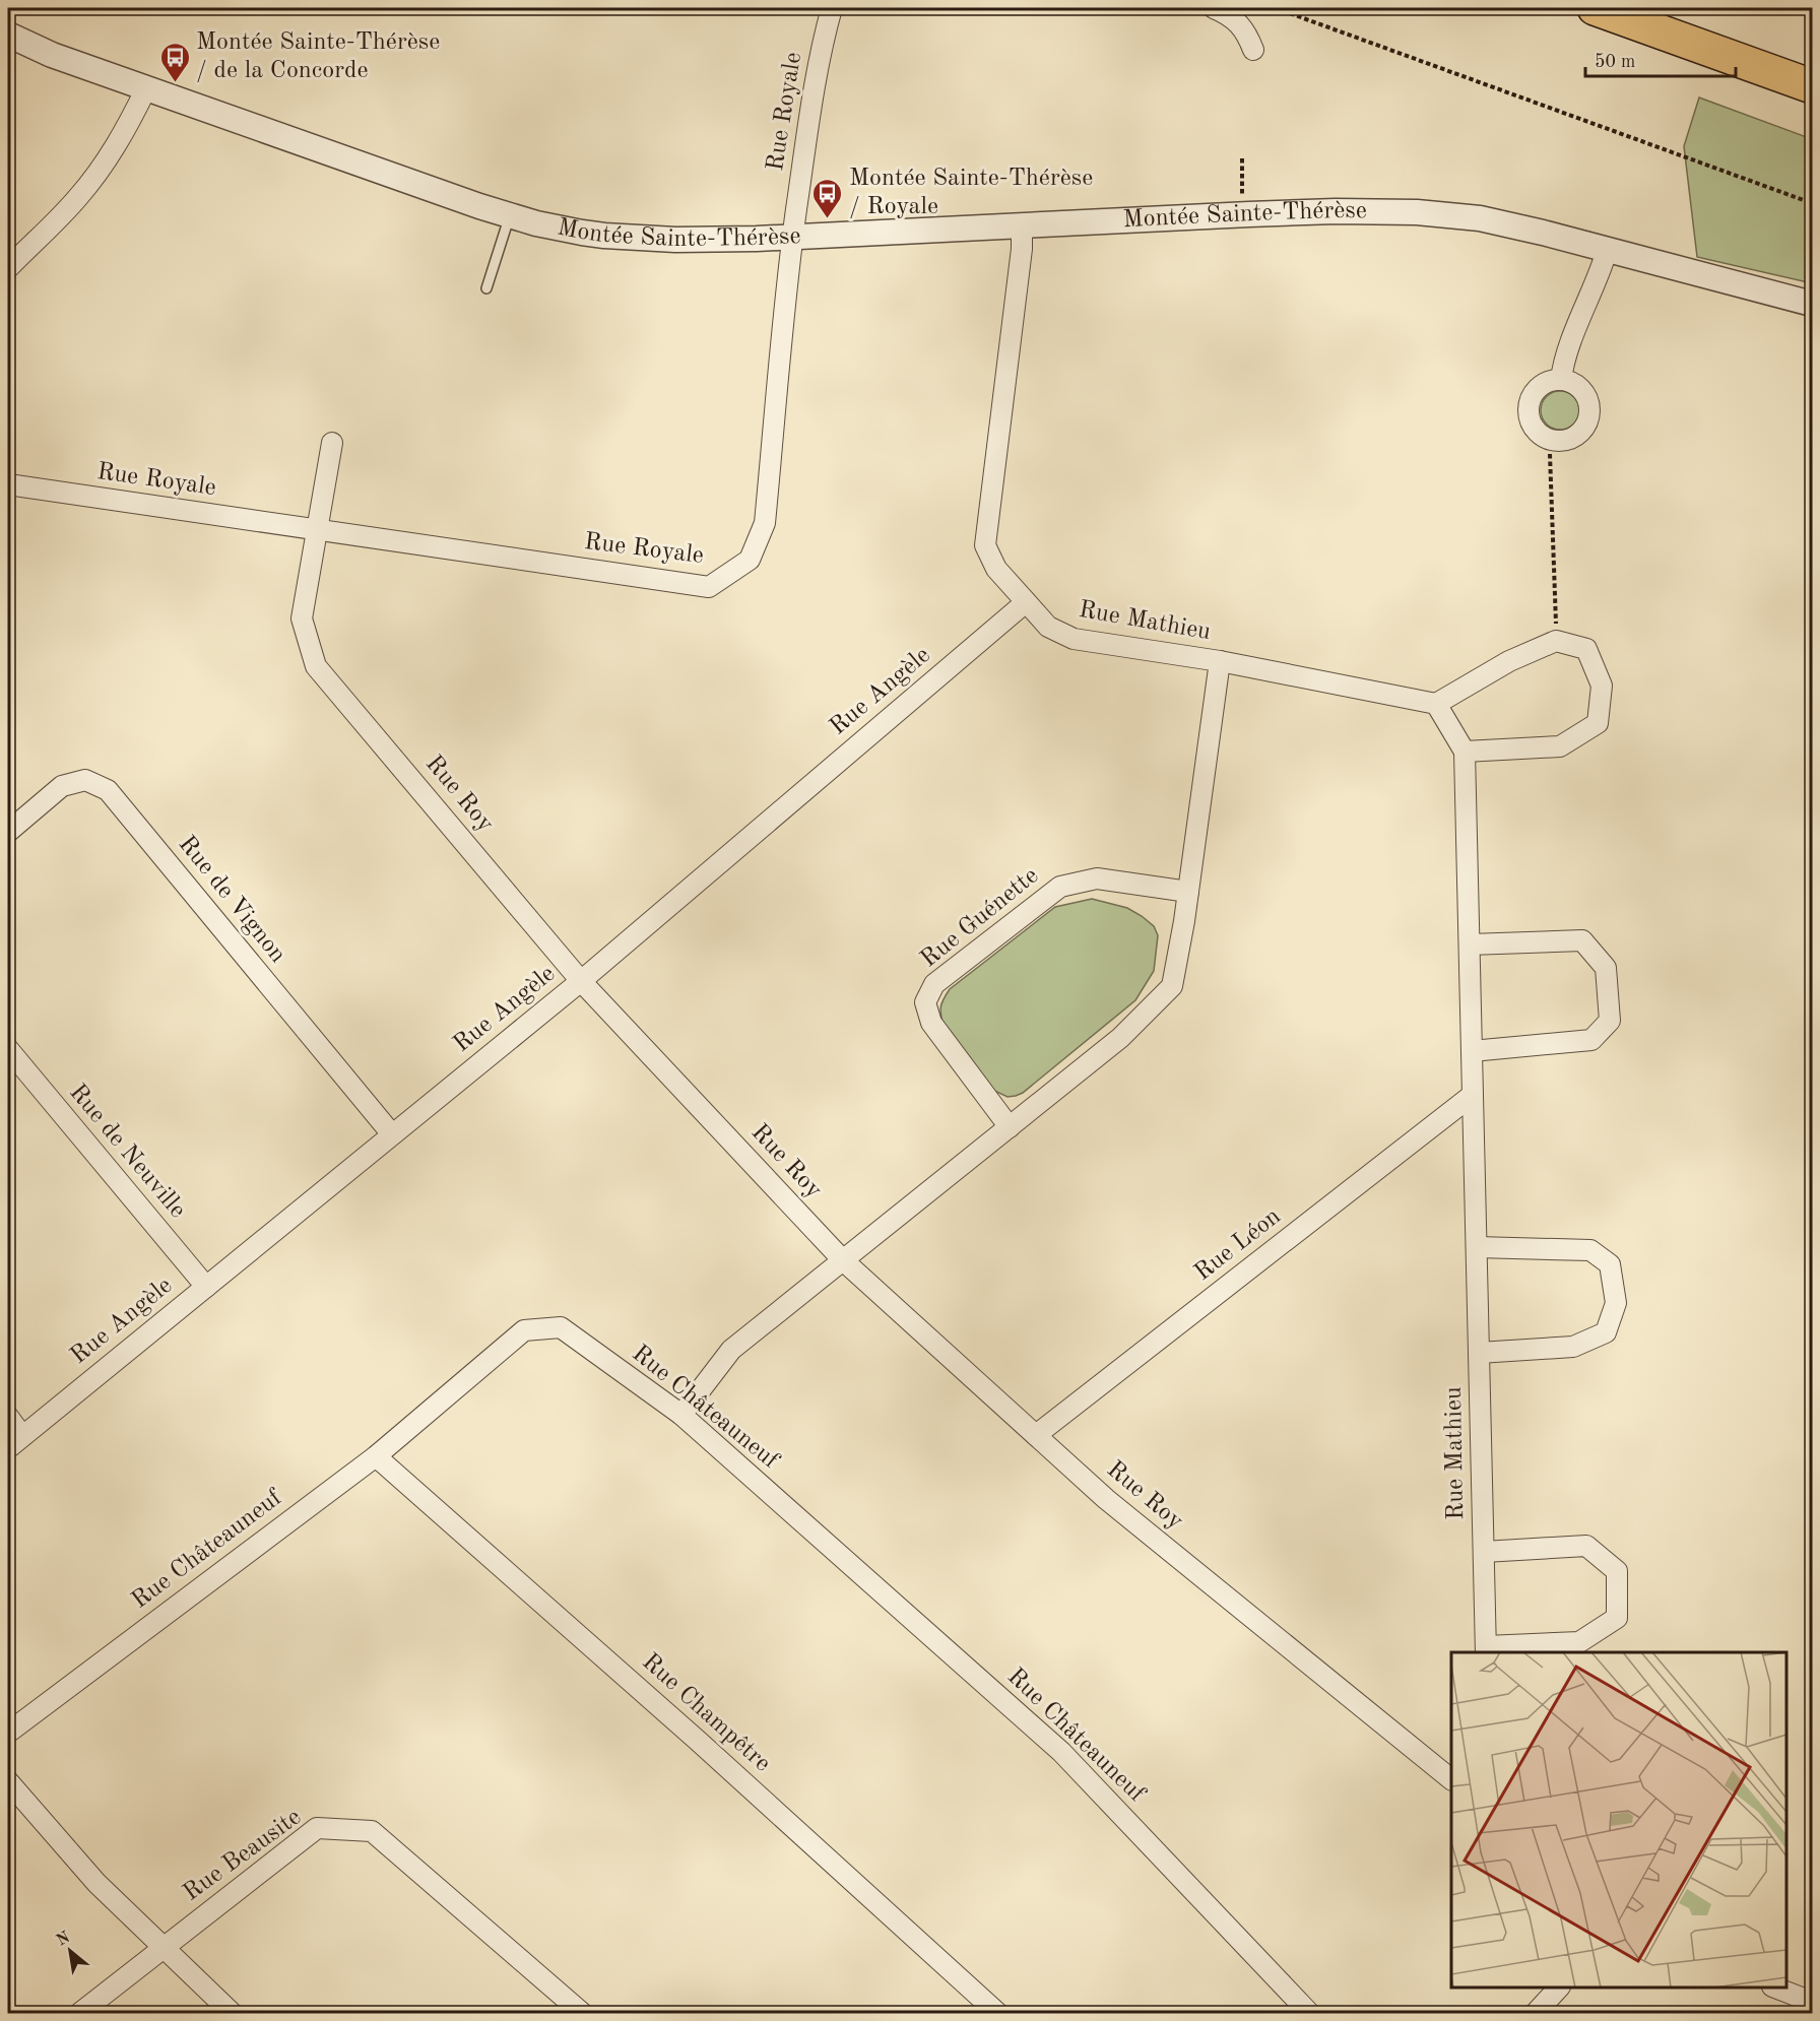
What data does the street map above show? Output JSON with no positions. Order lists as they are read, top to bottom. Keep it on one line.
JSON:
{"streets":{"street":["Rue Royale","Montée Sainte-Thérèse","Rue Mathieu","Rue Angèle","Rue Roy","Rue de Vignon","Rue Guénette","Rue de Neuville","Rue Léon","Rue Châteauneuf","Rue Champêtre","Rue Beausite"]},"crossings":[["Rue Royale","Montée Sainte-Thérèse"],["Rue Royale","Rue Roy"],["Montée Sainte-Thérèse","Rue Mathieu"],["Rue Mathieu","Rue Angèle"],["Rue Mathieu","Rue Léon"],["Rue Angèle","Rue Roy"],["Rue Angèle","Rue de Vignon"],["Rue Angèle","Rue de Neuville"],["Rue Roy","Rue Léon"],["Rue Châteauneuf","Rue Champêtre"]],"places":{"bus stop":["Montée Sainte-Thérèse / de la Concorde","Montée Sainte-Thérèse / Royale"]},"scale_bar":"50 m","north":"top left"}
